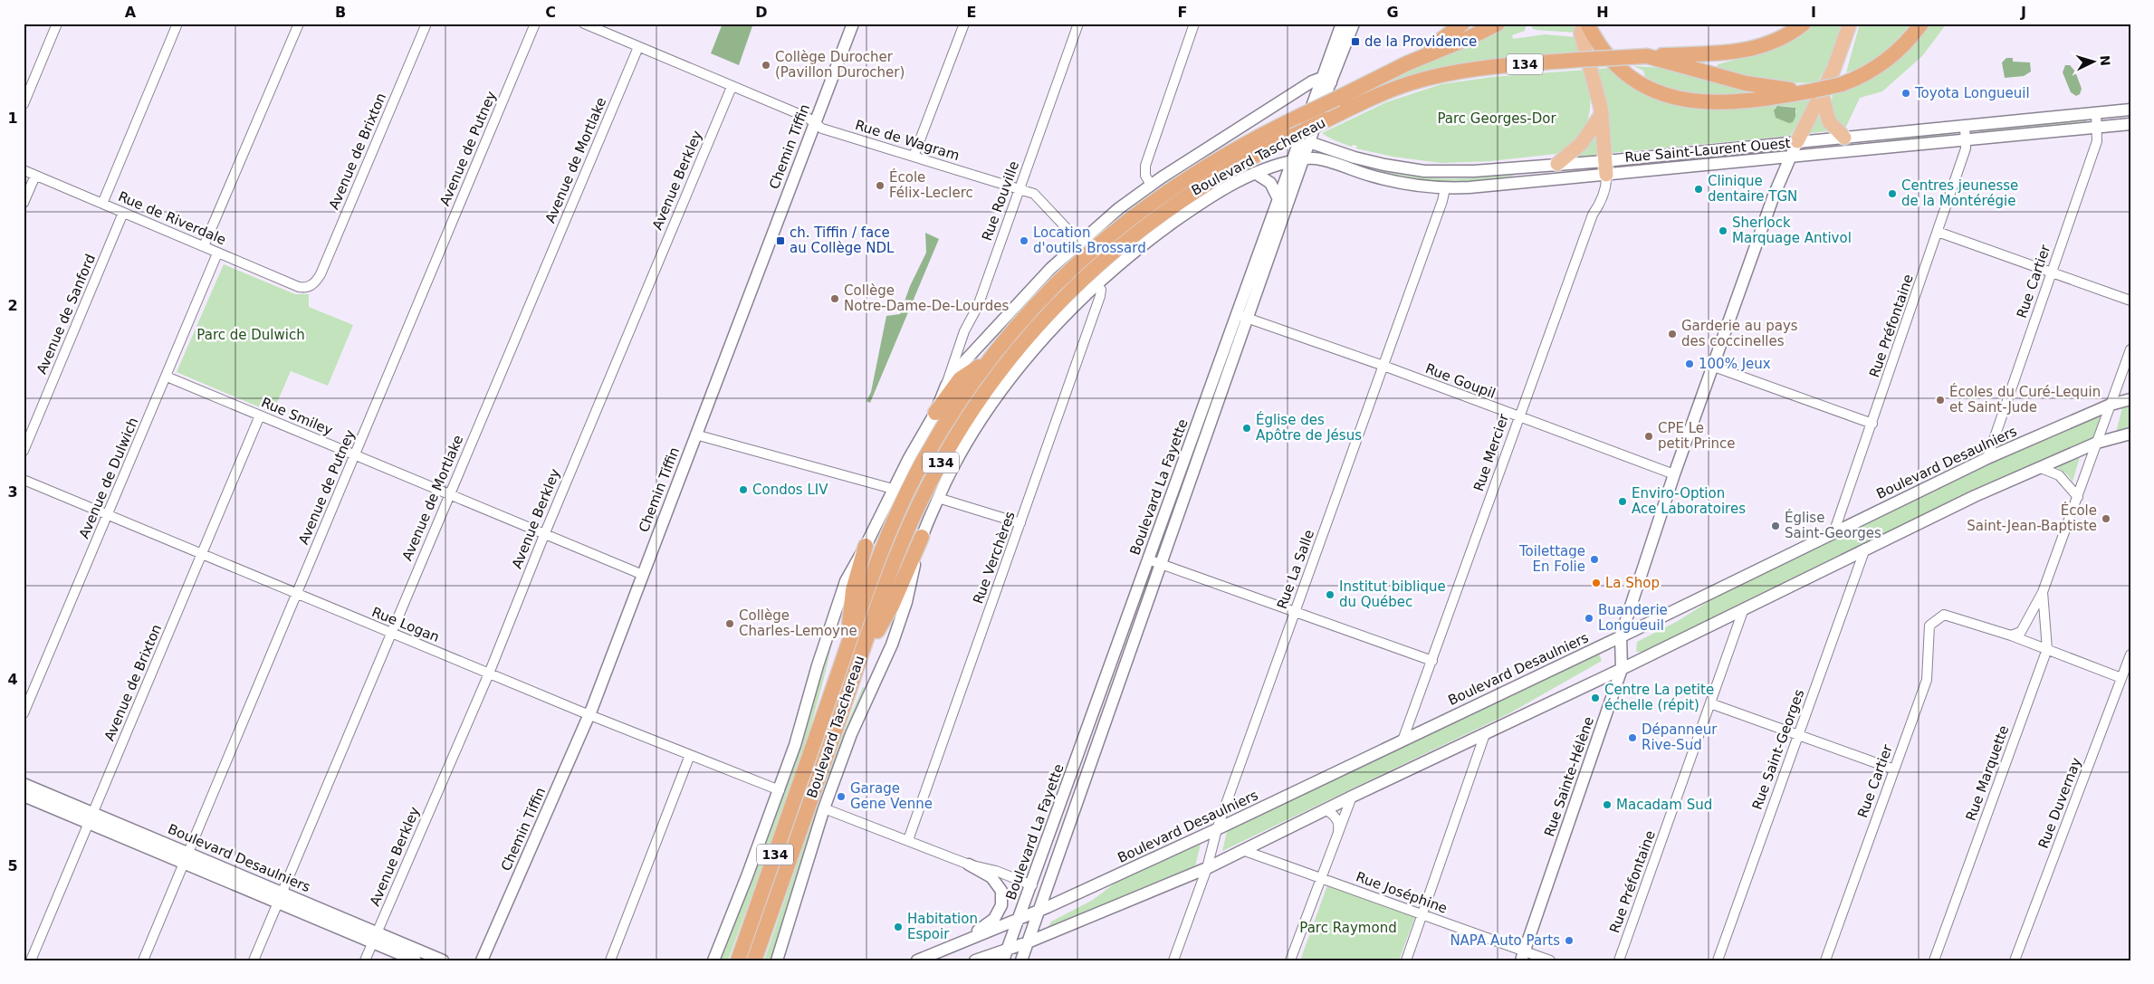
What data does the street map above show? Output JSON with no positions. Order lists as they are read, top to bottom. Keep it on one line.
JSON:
{"streets":{"highway":["134","Boulevard Taschereau"],"street":["Rue de Wagram","Chemin Tiffin","Avenue de Putney","Rue Saint-Laurent Ouest","Avenue de Brixton","Avenue de Mortlake","Avenue Berkley","Rue Rouville","Rue de Riverdale","Rue Cartier","Avenue de Sanford","Rue Préfontaine","Rue Goupil","Rue Smiley","Rue Mercier","Boulevard Desaulniers","Avenue de Dulwich","Boulevard La Fayette","Rue Verchères","Rue La Salle","Rue Logan","Rue Saint-Georges","Rue Marquette","Rue Sainte-Hélène","Rue Duvernay","Rue Joséphine"]},"crossings":[["Rue de Wagram","Chemin Tiffin"],["Rue de Wagram","Avenue de Mortlake"],["Rue de Wagram","Avenue Berkley"],["Rue de Wagram","Rue Rouville"],["Chemin Tiffin","Rue Smiley"],["Chemin Tiffin","Rue Logan"],["Avenue de Putney","Rue Smiley"],["Avenue de Putney","Boulevard Desaulniers"],["Avenue de Putney","Rue Logan"],["Rue Saint-Laurent Ouest","Boulevard Taschereau"],["Rue Saint-Laurent Ouest","Rue Cartier"],["Rue Saint-Laurent Ouest","Rue Préfontaine"],["Rue Saint-Laurent Ouest","Rue Mercier"],["Rue Saint-Laurent Ouest","Boulevard La Fayette"],["Rue Saint-Laurent Ouest","Rue La Salle"],["Rue Saint-Laurent Ouest","Rue Sainte-Hélène"],["Avenue de Brixton","Rue de Riverdale"],["Avenue de Brixton","Rue Smiley"],["Avenue de Brixton","Boulevard Desaulniers"],["Avenue de Brixton","Rue Logan"],["Boulevard Taschereau","Boulevard La Fayette"],["Boulevard Taschereau","Rue Verchères"],["Avenue de Mortlake","Rue Smiley"],["Avenue de Mortlake","Boulevard Desaulniers"],["Avenue de Mortlake","Rue Logan"],["Avenue Berkley","Rue Smiley"],["Avenue Berkley","Boulevard Desaulniers"],["Avenue Berkley","Rue Logan"],["Rue de Riverdale","Avenue de Sanford"],["Rue de Riverdale","Avenue de Dulwich"],["Rue Cartier","Boulevard Desaulniers"],["Rue Cartier","Rue Marquette"],["Rue Préfontaine","Boulevard Desaulniers"],["Rue Goupil","Rue Mercier"],["Rue Goupil","Boulevard La Fayette"],["Rue Goupil","Rue La Salle"],["Rue Goupil","Rue Sainte-Hélène"],["Rue Smiley","Avenue de Dulwich"],["Rue Mercier","Boulevard Desaulniers"],["Boulevard Desaulniers","Boulevard La Fayette"],["Boulevard Desaulniers","Rue La Salle"],["Boulevard Desaulniers","Rue Marquette"],["Boulevard Desaulniers","Rue Sainte-Hélène"],["Avenue de Dulwich","Rue Logan"],["Rue Sainte-Hélène","Rue Joséphine"]],"parks":["Parc Georges-Dor","Parc de Dulwich","Parc Raymond"],"places":{"transit":["de la Providence","ch. Tiffin / face au Collège NDL"],"other":["Collège Durocher (Pavillon Durocher)","Toyota Longueuil","École Félix-Leclerc","Clinique dentaire TGN","Centres jeunesse de la Montérégie","Sherlock Marquage Antivol","Location d'outils Brossard","Collège Notre-Dame-De-Lourdes","Garderie au pays des coccinelles","100% Jeux","Écoles du Curé-Lequin et Saint-Jude","Église des Apôtre de Jésus","CPE Le petit Prince","Condos LIV","Enviro-Option Ace Laboratoires","École Saint-Jean-Baptiste","Église Saint-Georges","Toilettage En Folie","La Shop","Institut biblique du Québec","Buanderie Longueuil","Collège Charles-Lemoyne","Centre La petite échelle (répit)","Dépanneur Rive-Sud","Garage Gene Venne","Macadam Sud","Habitation Espoir","NAPA Auto Parts"]},"north":"right","grid":{"columns":["A","B","C","D","E","F","G","H","I","J"],"rows":["1","2","3","4","5"]}}
